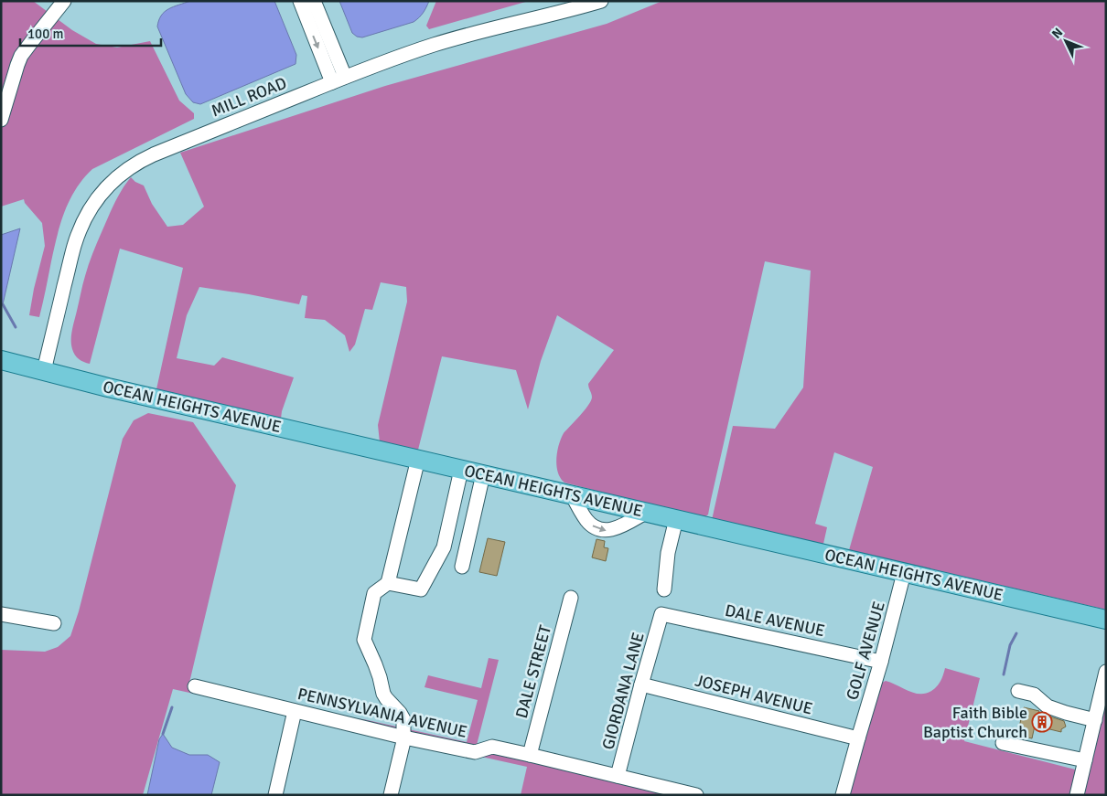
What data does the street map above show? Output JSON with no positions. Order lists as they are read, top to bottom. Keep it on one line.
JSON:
{"streets":{"main road":["OCEAN HEIGHTS AVENUE"],"street":["MILL ROAD","DALE AVENUE","GOLF AVENUE","DALE STREET","GIORDANA LANE","JOSEPH AVENUE","PENNSYLVANIA AVENUE"]},"crossings":[["MILL ROAD","OCEAN HEIGHTS AVENUE"],["OCEAN HEIGHTS AVENUE","GOLF AVENUE"],["DALE AVENUE","GOLF AVENUE"],["DALE AVENUE","GIORDANA LANE"],["GOLF AVENUE","JOSEPH AVENUE"],["DALE STREET","PENNSYLVANIA AVENUE"],["GIORDANA LANE","JOSEPH AVENUE"],["GIORDANA LANE","PENNSYLVANIA AVENUE"]],"places":{"building":["Faith Bible Baptist Church"]},"scale_bar":"100 m","north":"top left"}
